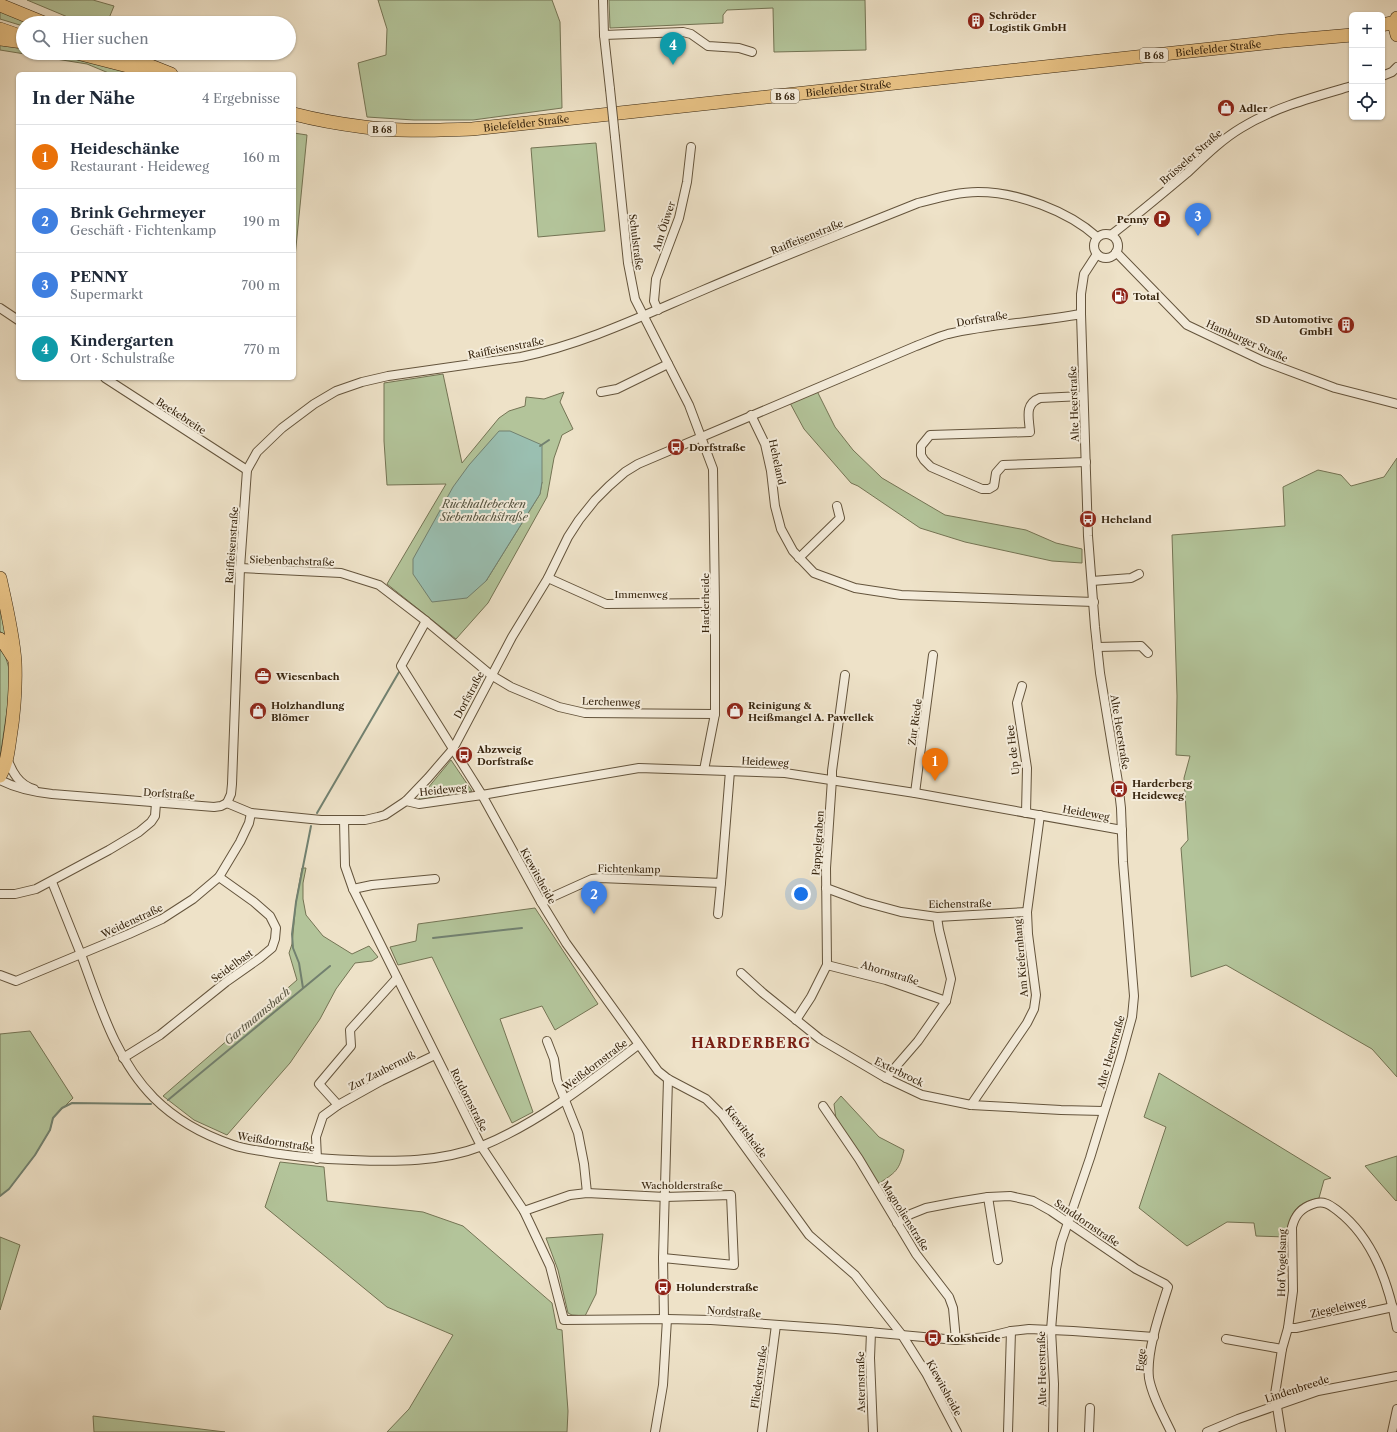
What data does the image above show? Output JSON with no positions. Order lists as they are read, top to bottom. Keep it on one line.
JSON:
{"streets":{"main road":["Bielefelder Straße","B 68"],"street":["Brüsseler Straße","Am Öüwer","Raiffeisenstraße","Schulstraße","Dorfstraße","Hamburger Straße","Alte Heerstraße","Beekebreite","Heheland","Siebenbachstraße","Immenweg","Harderheide","Lerchenweg","Zur Riede","Up de Hee","Heideweg","Pappelgraben","Fichtenkamp","Kiewitsheide","Eichenstraße","Weidenstraße","Am Kiefernhang","Seidelbast","Ahornstraße","Weißdornstraße","Zur Zaubernuß","Exterbrock","Rotdornstraße","Wacholderstraße","Magnolienstraße","Sanddornstraße","Hof Vogelsang","Ziegeleiweg","Nordstraße","Egge","Fliederstraße","Asternstraße","Lindenbreede"]},"crossings":[["Brüsseler Straße","Raiffeisenstraße"],["Brüsseler Straße","Hamburger Straße"],["Brüsseler Straße","Alte Heerstraße"],["Am Öüwer","Raiffeisenstraße"],["Raiffeisenstraße","Schulstraße"],["Raiffeisenstraße","Dorfstraße"],["Raiffeisenstraße","Hamburger Straße"],["Raiffeisenstraße","Alte Heerstraße"],["Raiffeisenstraße","Beekebreite"],["Raiffeisenstraße","Siebenbachstraße"],["Schulstraße","Dorfstraße"],["Schulstraße","Harderheide"],["Dorfstraße","Alte Heerstraße"],["Dorfstraße","Heheland"],["Dorfstraße","Siebenbachstraße"],["Dorfstraße","Immenweg"],["Dorfstraße","Harderheide"],["Dorfstraße","Lerchenweg"],["Dorfstraße","Heideweg"],["Dorfstraße","Kiewitsheide"],["Dorfstraße","Weidenstraße"],["Dorfstraße","Rotdornstraße"],["Hamburger Straße","Alte Heerstraße"],["Alte Heerstraße","Heheland"],["Alte Heerstraße","Heideweg"],["Alte Heerstraße","Exterbrock"],["Alte Heerstraße","Sanddornstraße"],["Siebenbachstraße","Lerchenweg"],["Immenweg","Harderheide"],["Harderheide","Lerchenweg"],["Harderheide","Heideweg"],["Zur Riede","Heideweg"],["Up de Hee","Heideweg"],["Heideweg","Pappelgraben"],["Heideweg","Kiewitsheide"],["Heideweg","Am Kiefernhang"],["Pappelgraben","Eichenstraße"],["Pappelgraben","Ahornstraße"],["Pappelgraben","Exterbrock"],["Fichtenkamp","Kiewitsheide"],["Kiewitsheide","Weißdornstraße"],["Kiewitsheide","Nordstraße"],["Eichenstraße","Am Kiefernhang"],["Weidenstraße","Seidelbast"],["Weidenstraße","Weißdornstraße"],["Am Kiefernhang","Exterbrock"],["Seidelbast","Weißdornstraße"],["Weißdornstraße","Zur Zaubernuß"],["Weißdornstraße","Rotdornstraße"],["Zur Zaubernuß","Rotdornstraße"],["Rotdornstraße","Wacholderstraße"],["Rotdornstraße","Nordstraße"],["Magnolienstraße","Sanddornstraße"],["Sanddornstraße","Egge"],["Hof Vogelsang","Ziegeleiweg"],["Hof Vogelsang","Lindenbreede"],["Nordstraße","Fliederstraße"],["Nordstraße","Asternstraße"]],"districts":["HARDERBERG"],"water":["Rückhaltebecken Siebenbachstraße","Gartmannsbach"],"places":{"building":["Schröder Logistik GmbH","SD Automotive GmbH"],"shop":["Adler","Holzhandlung Blömer","Reinigung & Heißmangel A. Pawellek"],"parking":["Penny"],"fuel station":["Total"],"bus stop":["Dorfstraße","Heheland","Abzweig Dorfstraße","Harderberg Heideweg","Holunderstraße","Koksheide"],"office":["Wiesenbach"]},"page":{"map_buttons":["+","−"],"search":"Hier suchen","pins":["4","3","1","2"],"heading":["In der Nähe","4 Ergebnisse"],"list":[{"mark":"1","name":"Heideschänke","note":"Restaurant · Heideweg","value":"160 m"},{"mark":"2","name":"Brink Gehrmeyer","note":"Geschäft · Fichtenkamp","value":"190 m"},{"mark":"3","name":"PENNY","note":"Supermarkt","value":"700 m"},{"mark":"4","name":"Kindergarten","note":"Ort · Schulstraße","value":"770 m"}]}}
